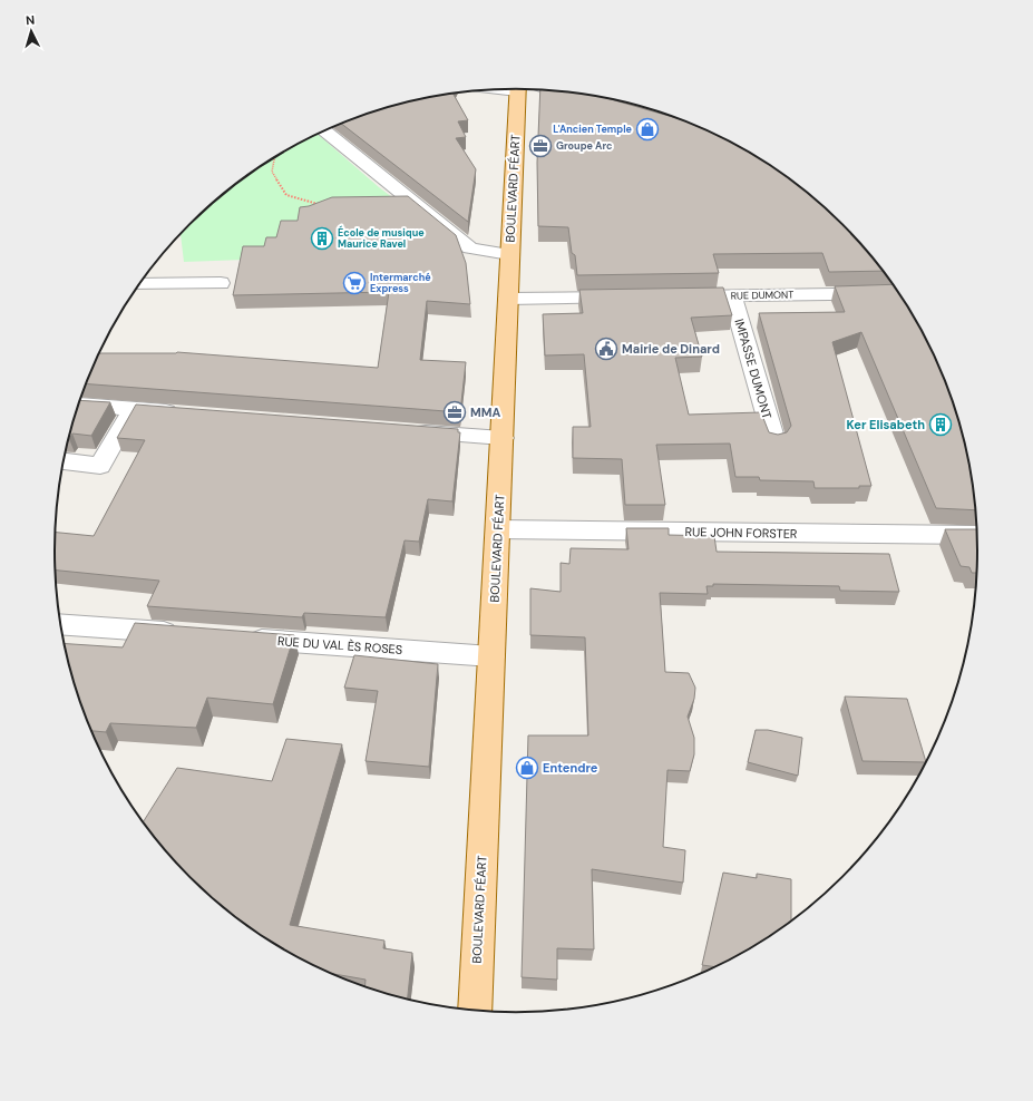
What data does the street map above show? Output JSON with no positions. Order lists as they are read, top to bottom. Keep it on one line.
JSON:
{"streets":{"main road":["BOULEVARD FÉART"],"street":["RUE DUMONT","IMPASSE DUMONT","RUE JOHN FORSTER","RUE DU VAL ÈS ROSES"]},"crossings":[["BOULEVARD FÉART","RUE JOHN FORSTER"],["BOULEVARD FÉART","RUE DU VAL ÈS ROSES"],["RUE DUMONT","IMPASSE DUMONT"]],"places":{"shop":["L'Ancien Temple","Entendre"],"office":["Groupe Arc","MMA"],"building":["École de musique Maurice Ravel","Ker Elisabeth"],"supermarket":["Intermarché Express"],"public building":["Mairie de Dinard"]},"north":"top"}
